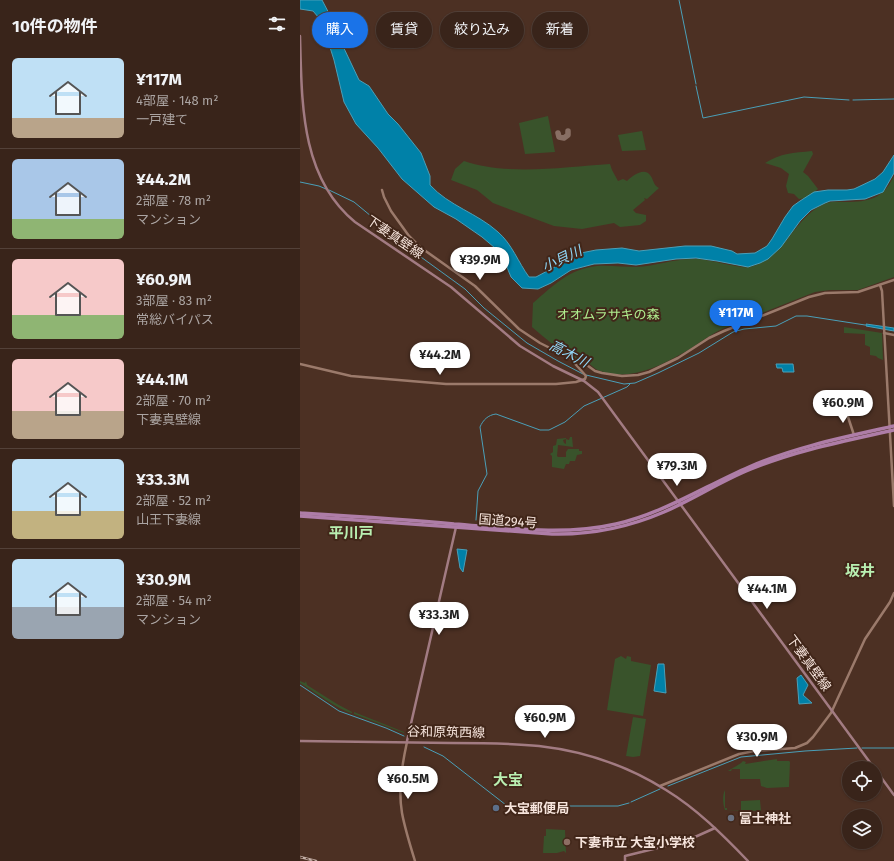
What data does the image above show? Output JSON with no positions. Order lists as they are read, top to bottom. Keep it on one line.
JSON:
{"streets":{"highway":["国道294号"],"main road":["下妻真壁線","谷和原筑西線"]},"crossings":[["下妻真壁線","国道294号"]],"districts":["平川戸","坂井","大宝"],"water":["小貝川","高木川"],"parks":["オオムラサキの森"],"places":["大宝郵便局","富士神社","下妻市立 大宝小学校"],"page":{"heading":"10件の物件","chip":["購入","賃貸","絞り込み","新着"],"list":[{"name":"¥117M","note":"4部屋 · 148 m² · 一戸建て"},{"name":"¥44.2M","note":"2部屋 · 78 m² · マンション"},{"name":"¥60.9M","note":"3部屋 · 83 m² · 常総バイパス"},{"name":"¥44.1M","note":"2部屋 · 70 m² · 下妻真壁線"},{"name":"¥33.3M","note":"2部屋 · 52 m² · 山王下妻線"},{"name":"¥30.9M","note":"2部屋 · 54 m² · マンション"}],"price":["¥39.9M","¥117M","¥44.2M","¥60.9M","¥79.3M","¥44.1M","¥33.3M","¥60.9M","¥30.9M","¥60.5M"]}}
